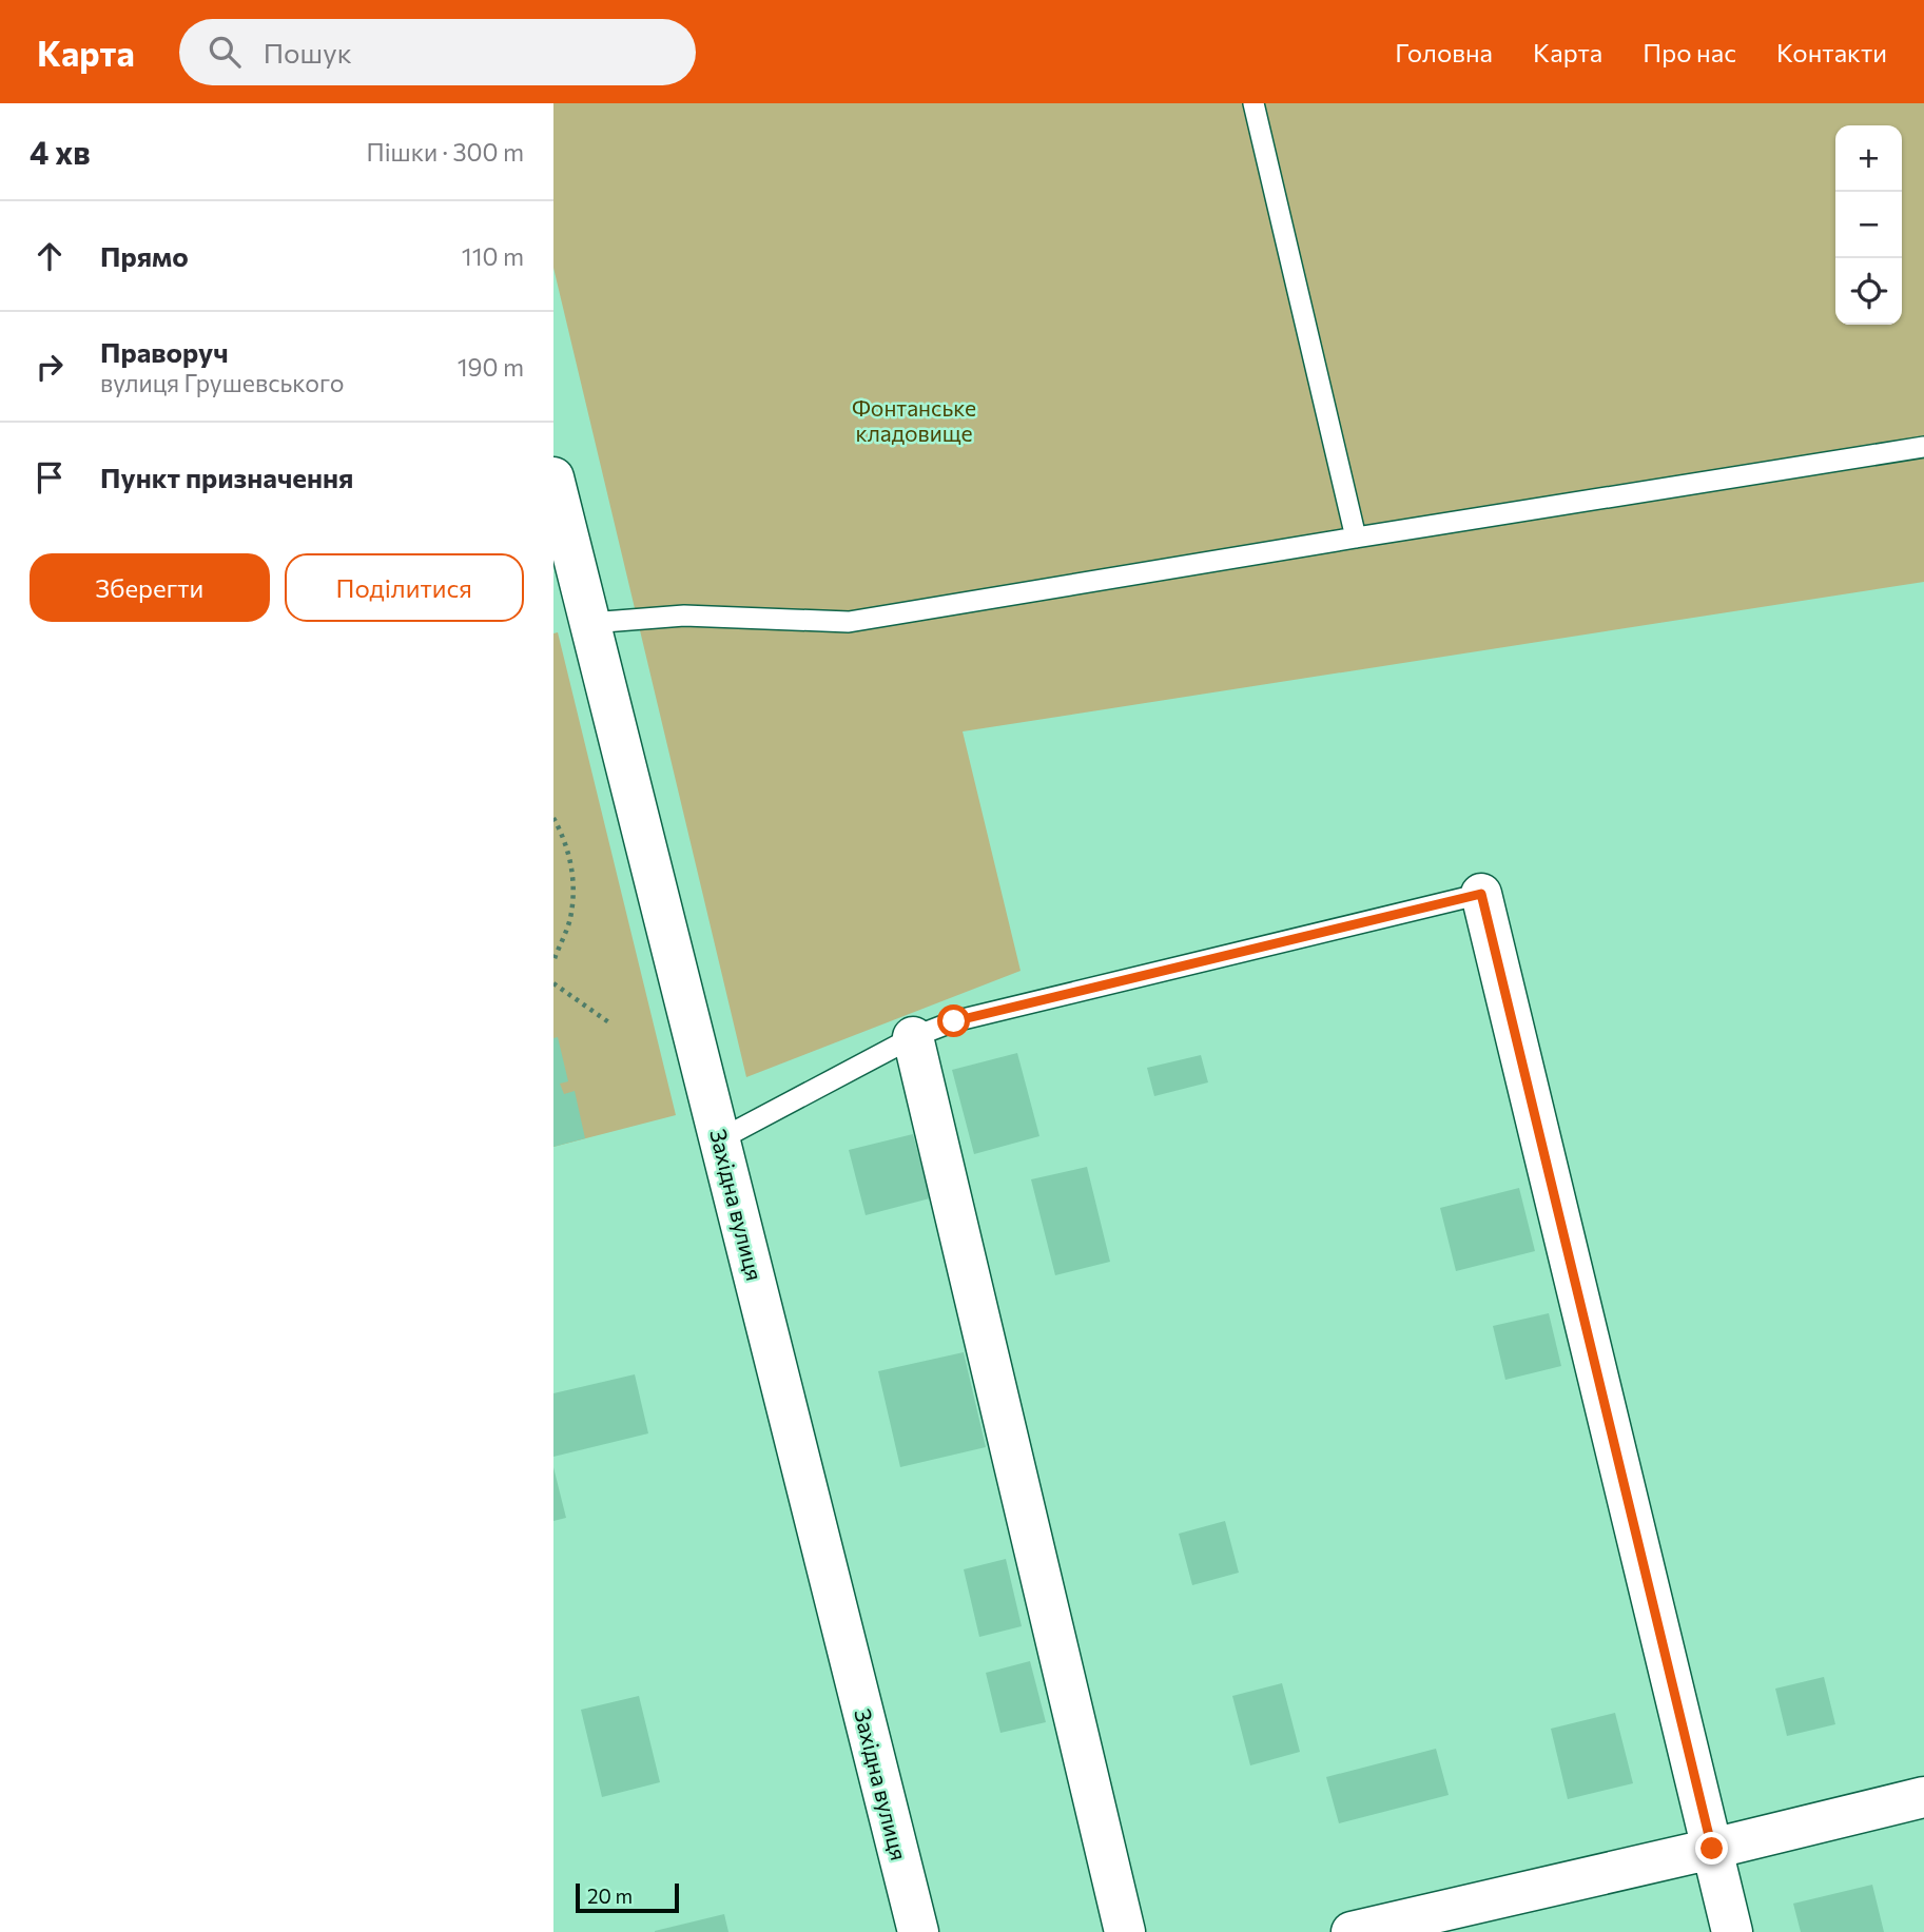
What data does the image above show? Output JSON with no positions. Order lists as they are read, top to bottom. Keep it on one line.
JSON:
{"streets":{"street":["Західна вулиця"]},"parks":["Фонтанське кладовище"],"scale_bar":"20 m","page":{"header":"Карта","search":"Пошук","nav":["Головна","Карта","Про нас","Контакти"],"heading":["4 хв","Пішки · 300 m"],"map_buttons":["+","−"],"list":[["Прямо","110 m"],["Праворуч","вулиця Грушевського","190 m"],"Пункт призначення"],"buttons":["Зберегти","Поділитися"],"scale":"20 m"}}
